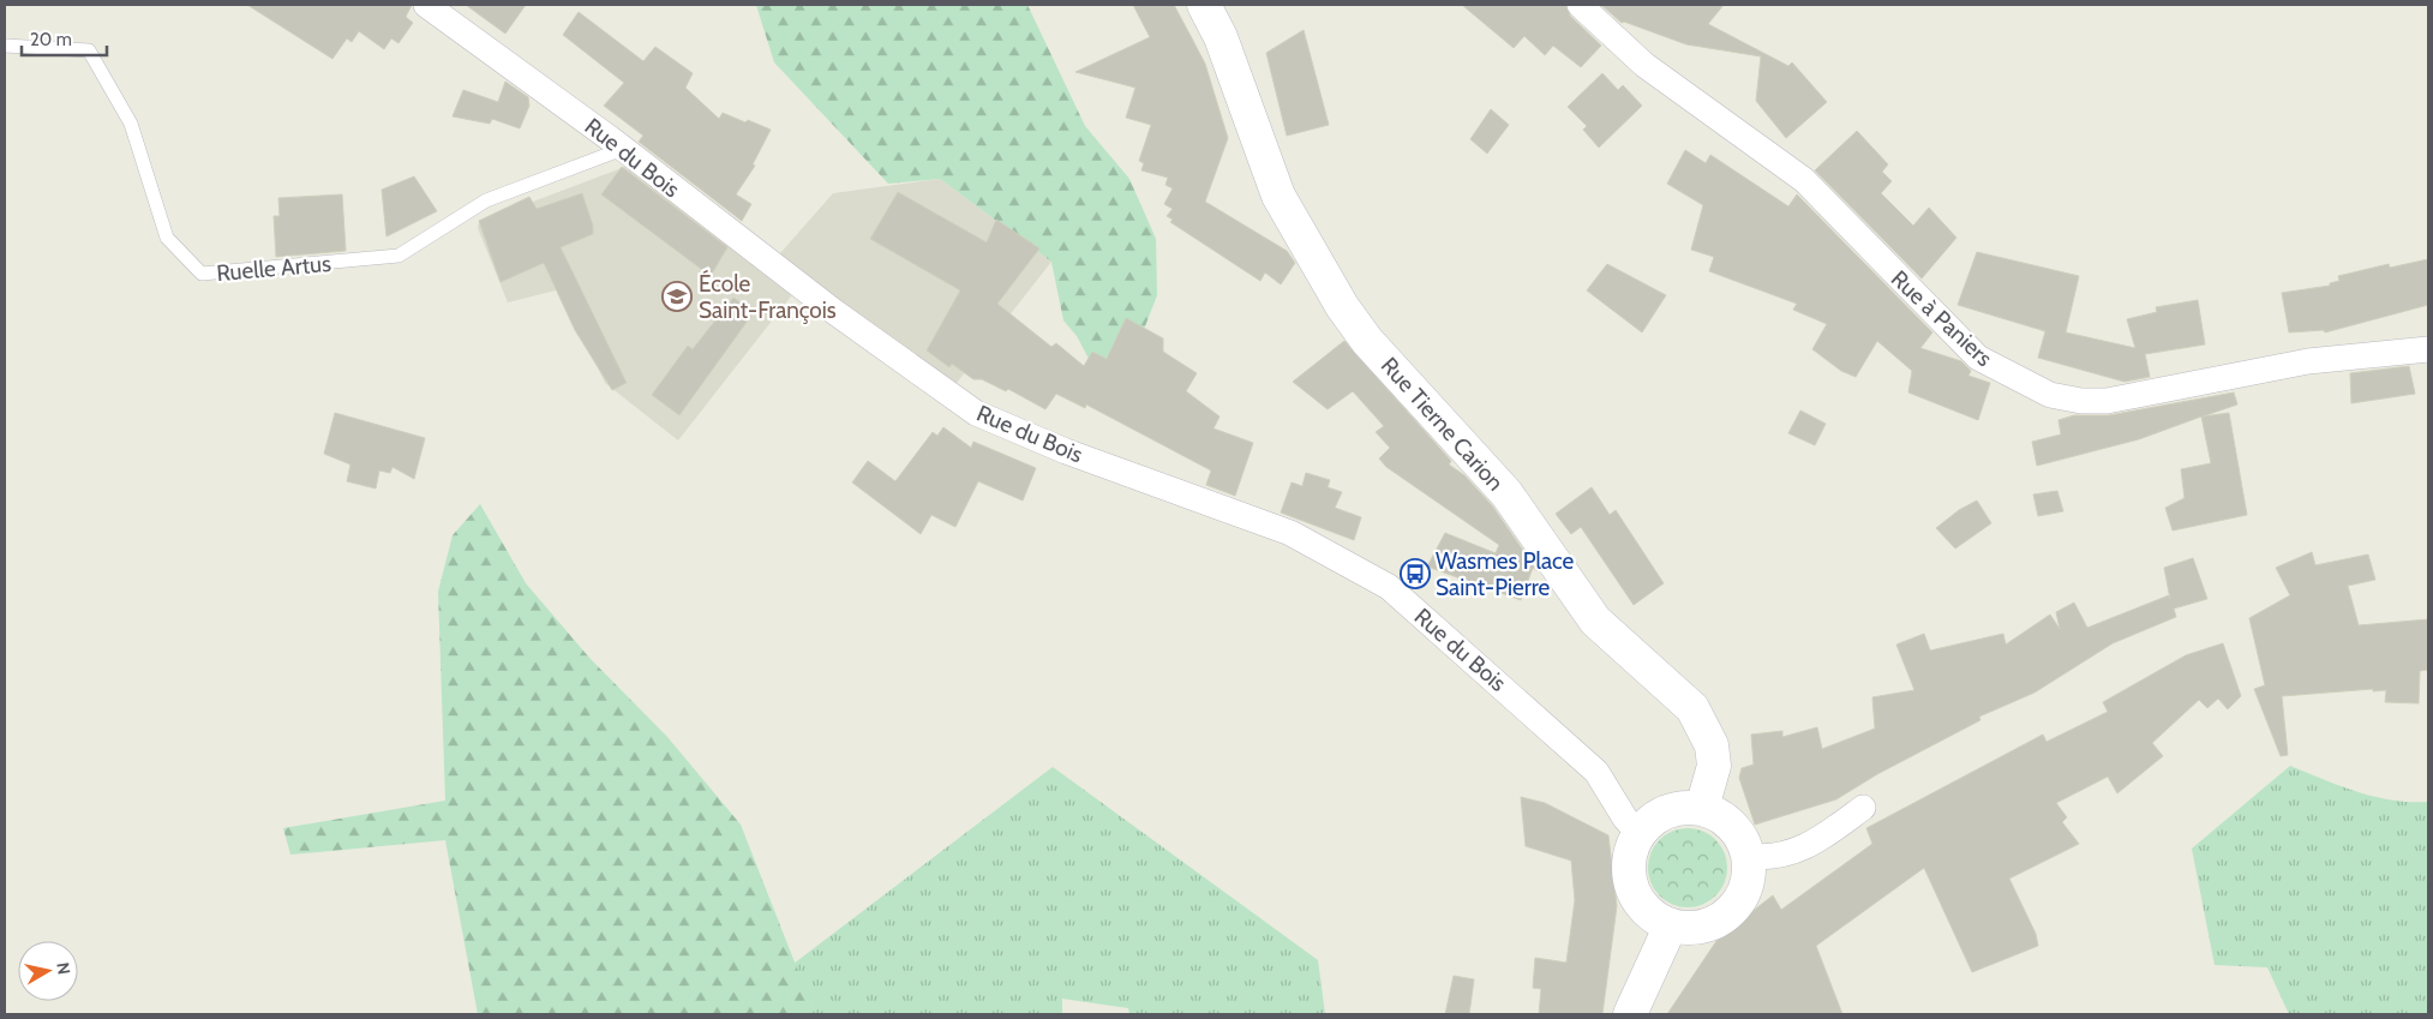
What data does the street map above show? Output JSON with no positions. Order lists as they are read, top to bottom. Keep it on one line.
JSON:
{"streets":{"street":["Rue du Bois","Rue à Paniers","Rue Tierne Carion"],"lane":["Ruelle Artus"]},"crossings":[["Rue du Bois","Ruelle Artus"],["Rue du Bois","Rue Tierne Carion"]],"places":{"school or university":["École Saint-François"],"bus stop":["Wasmes Place Saint-Pierre"]},"scale_bar":"20 m","north":"right"}
